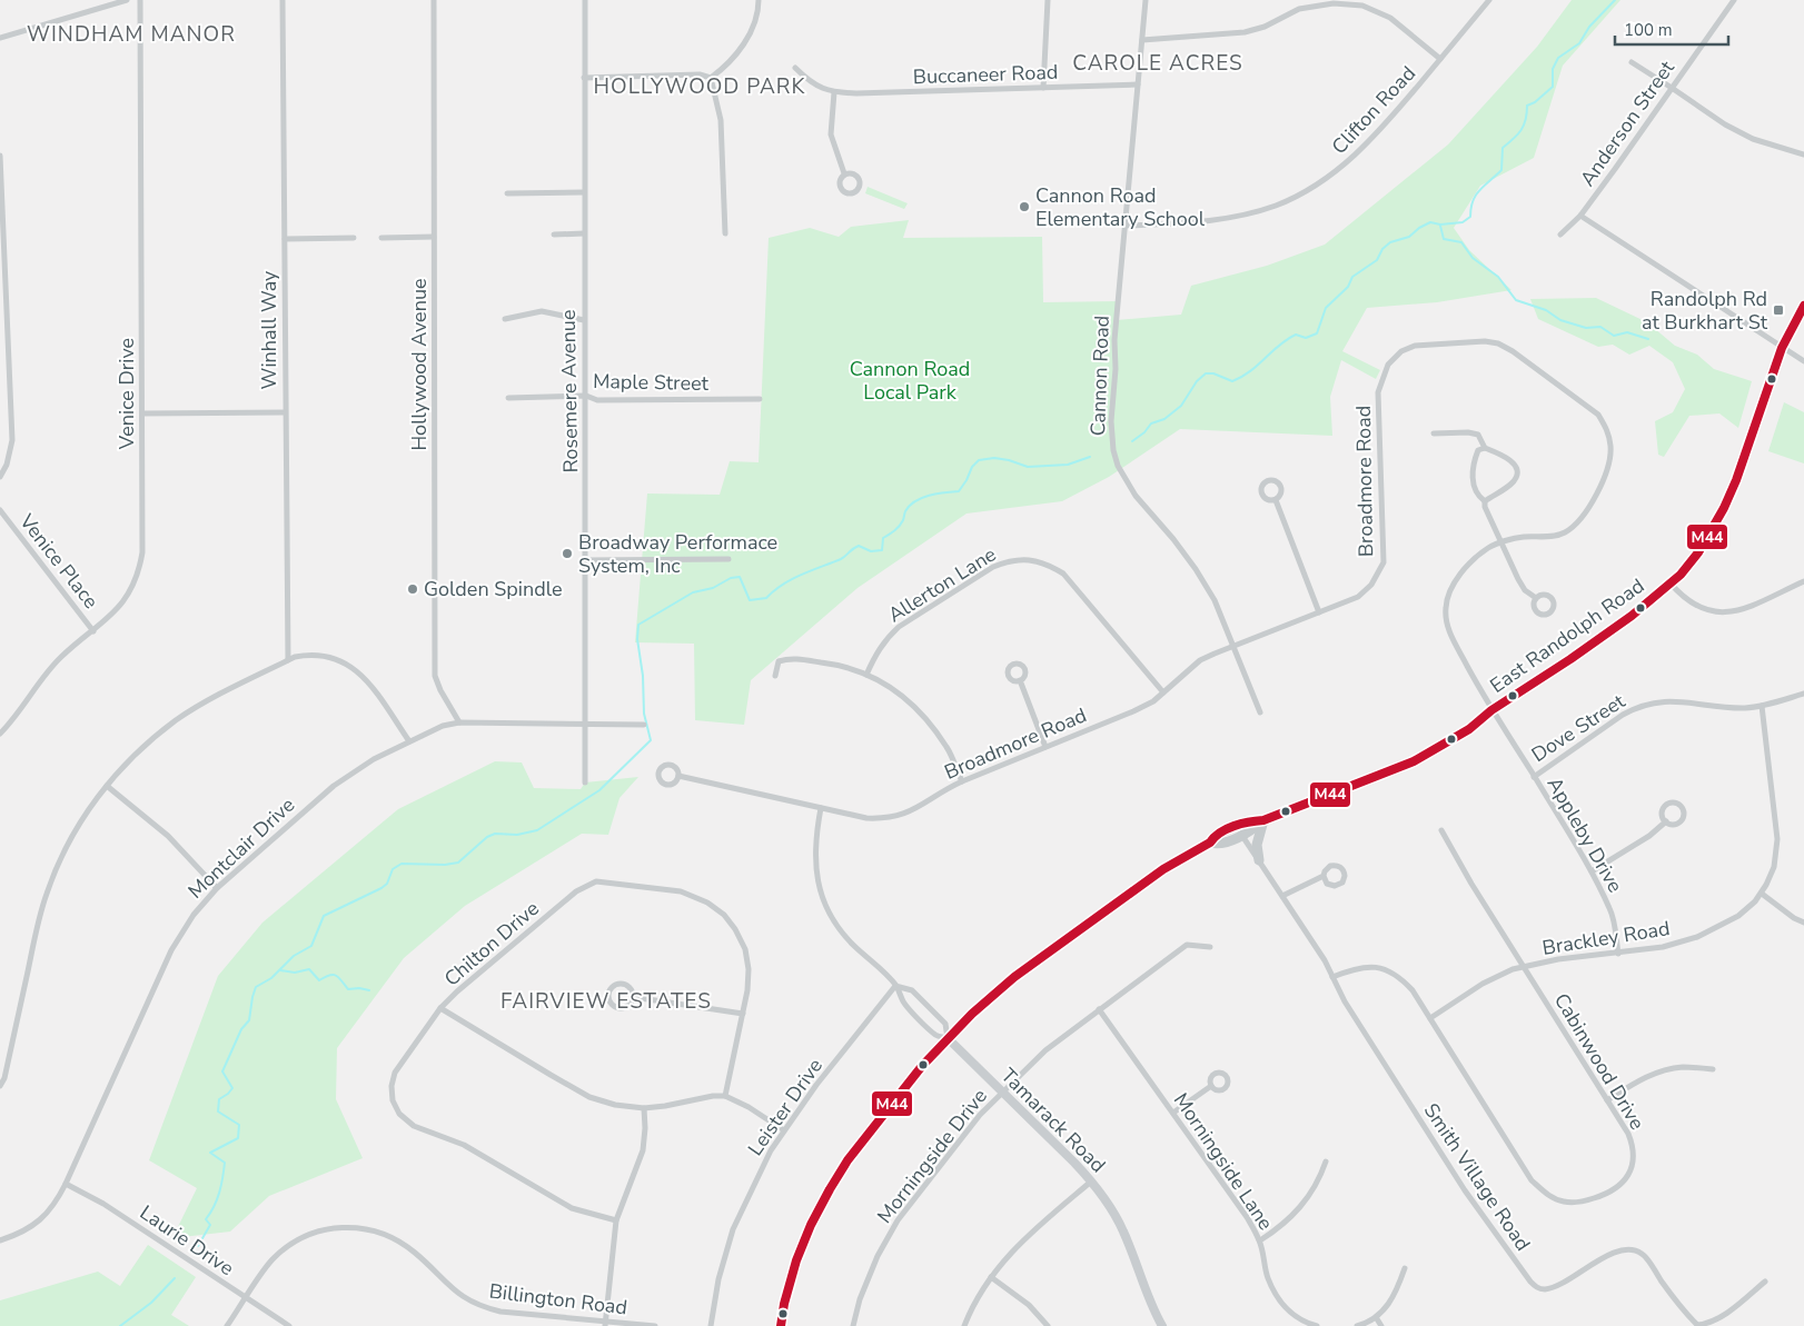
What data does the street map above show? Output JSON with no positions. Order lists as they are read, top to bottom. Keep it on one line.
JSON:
{"streets":{"main road":["East Randolph Road"],"street":["Buccaneer Road","Clifton Road","Anderson Street","Winhall Way","Hollywood Avenue","Cannon Road","Maple Street","Rosemere Avenue","Venice Drive","Broadmore Road","Venice Place","Allerton Lane","Dove Street","Appleby Drive","Montclair Drive","Brackley Road","Chilton Drive","Cabinwood Drive","Leister Drive","Tamarack Road","Morningside Drive","Morningside Lane","Smith Village Road","Laurie Drive","Billington Road"]},"crossings":[["Buccaneer Road","Cannon Road"],["Clifton Road","Cannon Road"],["Hollywood Avenue","Montclair Drive"],["Cannon Road","Broadmore Road"],["Maple Street","Rosemere Avenue"],["Rosemere Avenue","Montclair Drive"],["Venice Drive","Venice Place"],["Broadmore Road","Allerton Lane"],["Broadmore Road","East Randolph Road"],["Broadmore Road","Appleby Drive"],["Broadmore Road","Tamarack Road"],["East Randolph Road","Appleby Drive"],["East Randolph Road","Tamarack Road"],["East Randolph Road","Smith Village Road"],["Dove Street","Appleby Drive"],["Dove Street","Brackley Road"],["Appleby Drive","Brackley Road"],["Montclair Drive","Laurie Drive"],["Brackley Road","Cabinwood Drive"],["Cabinwood Drive","Smith Village Road"],["Leister Drive","Tamarack Road"],["Tamarack Road","Morningside Drive"],["Morningside Drive","Morningside Lane"],["Laurie Drive","Billington Road"]],"districts":["WINDHAM MANOR","CAROLE ACRES","HOLLYWOOD PARK","FAIRVIEW ESTATES"],"parks":["Cannon Road Local Park"],"places":{"other":["Cannon Road Elementary School","Broadway Performace System, Inc","Golden Spindle"],"transit":["Randolph Rd at Burkhart St"]},"lines":["transit line M44"],"scale_bar":"100 m"}
